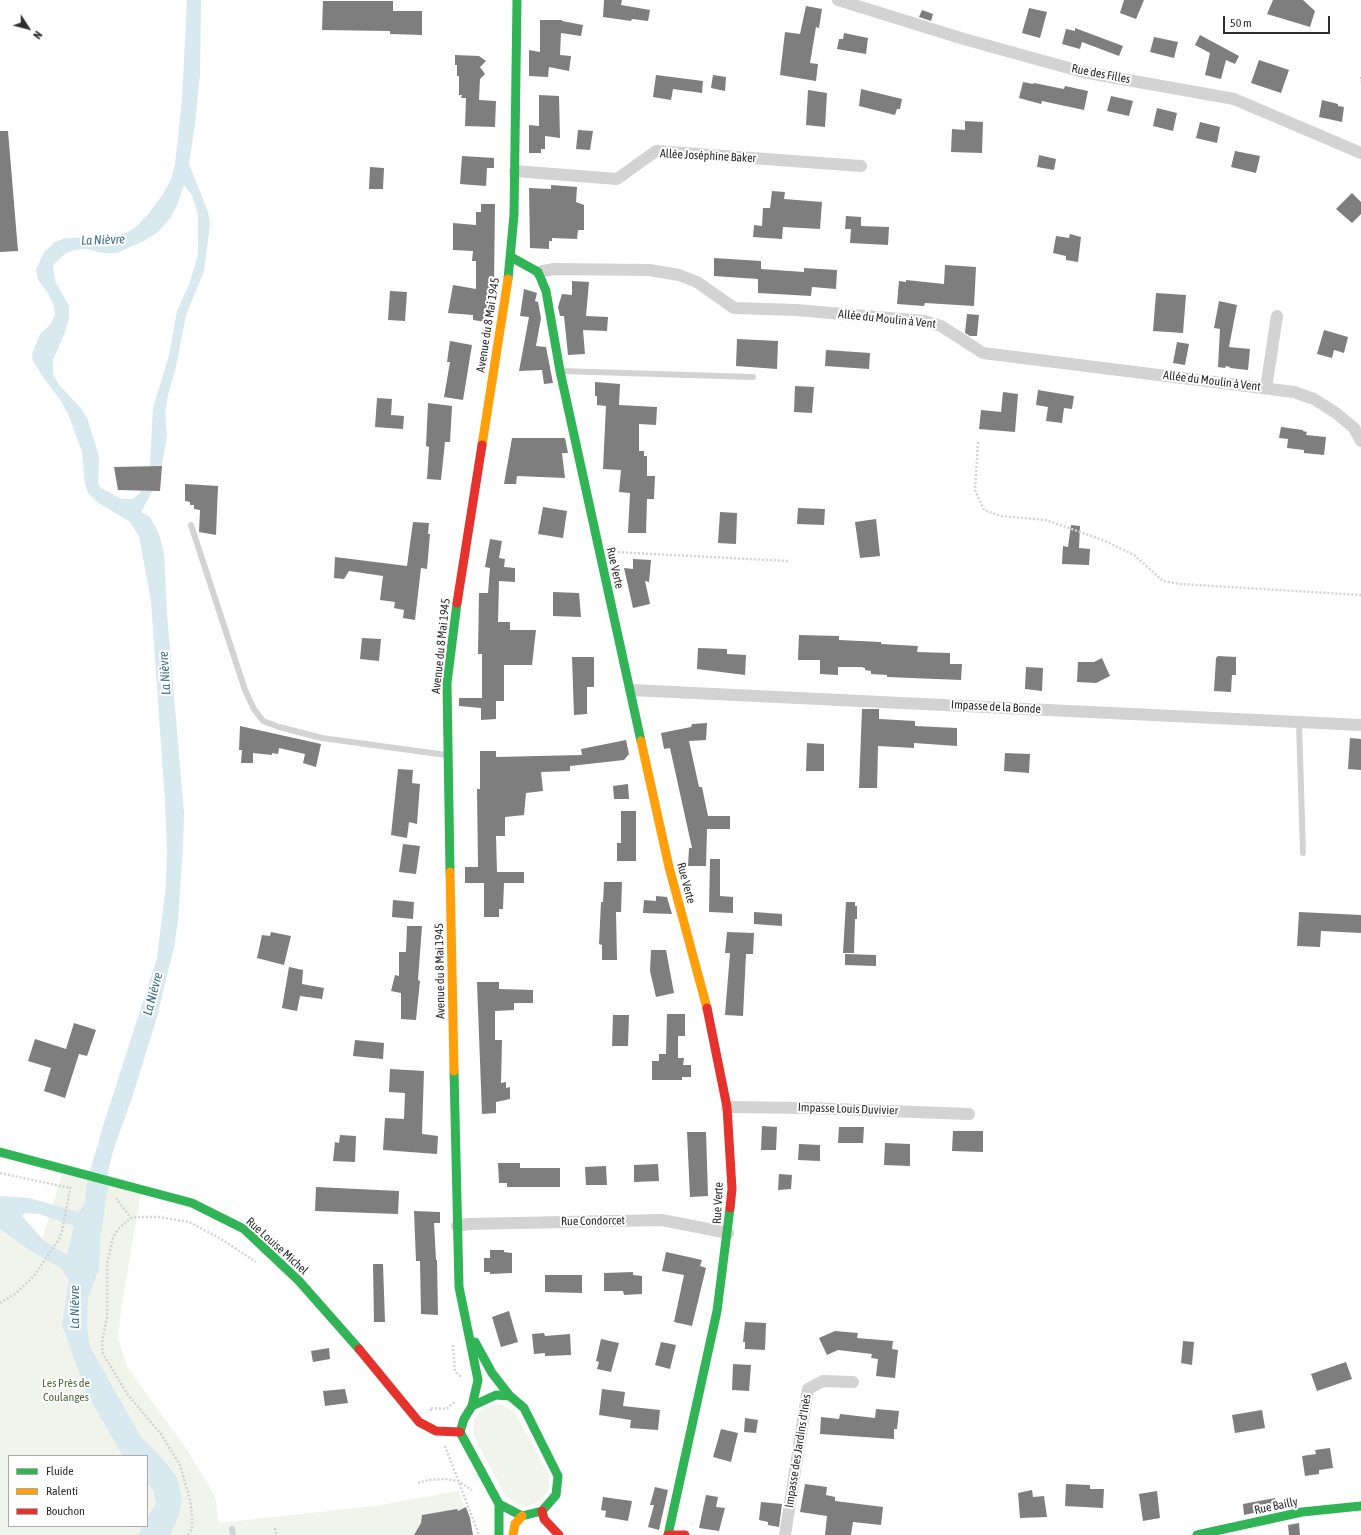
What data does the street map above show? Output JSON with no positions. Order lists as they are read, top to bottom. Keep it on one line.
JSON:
{"streets":{"street":["Rue des Filles","Allée Joséphine Baker","Allée du Moulin à Vent","Avenue du 8 Mai 1945","Rue Verte","Impasse de la Bonde","Impasse Louis Duvivier","Rue Condorcet","Rue Louise Michel","Impasse des Jardins d'Inès","Rue Bailly"]},"crossings":[["Allée Joséphine Baker","Avenue du 8 Mai 1945"],["Allée du Moulin à Vent","Rue Verte"],["Avenue du 8 Mai 1945","Rue Condorcet"],["Avenue du 8 Mai 1945","Rue Louise Michel"],["Rue Verte","Impasse de la Bonde"],["Rue Verte","Impasse Louis Duvivier"],["Rue Verte","Rue Condorcet"]],"water":["La Nièvre"],"parks":["Les Prés de Coulanges"],"legend":["Fluide","Ralenti","Bouchon"],"scale_bar":"50 m","north":"bottom right"}
